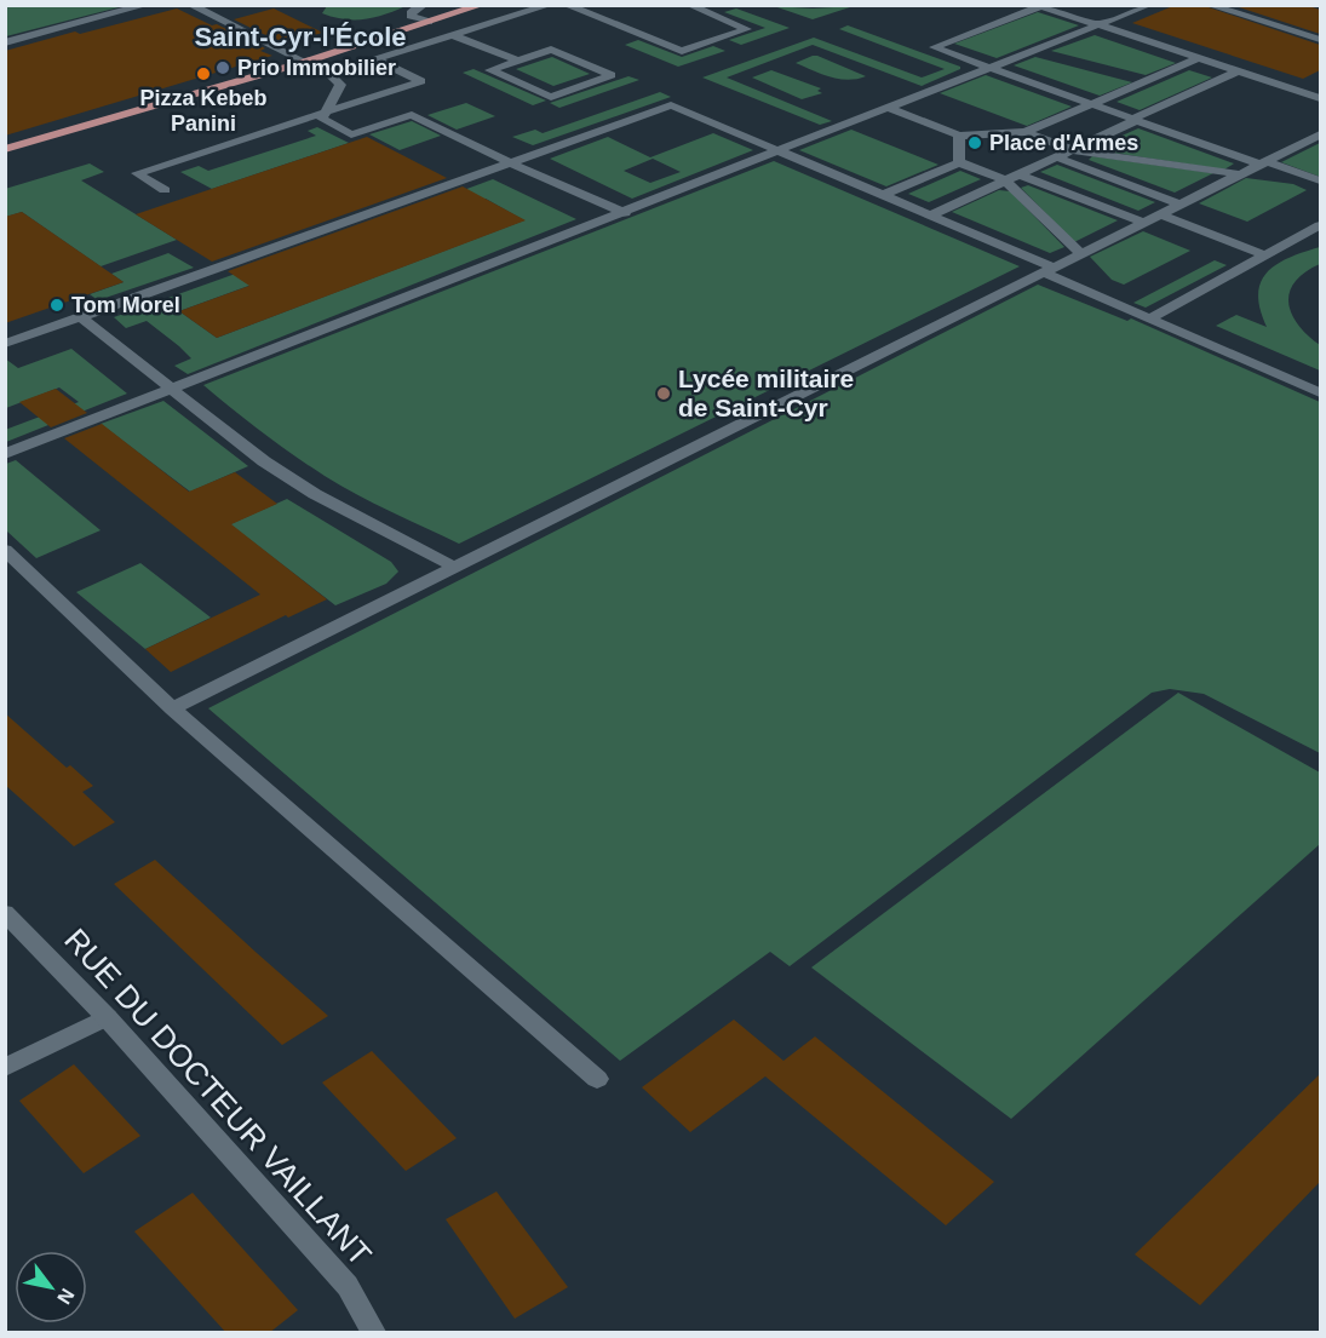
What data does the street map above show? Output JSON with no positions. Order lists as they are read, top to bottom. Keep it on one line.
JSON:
{"streets":{"street":["RUE DU DOCTEUR VAILLANT"]},"districts":["Saint-Cyr-l'École"],"places":["Prio Immobilier","Pizza Kebeb Panini","Place d'Armes","Tom Morel","Lycée militaire de Saint-Cyr"],"north":"bottom right"}
